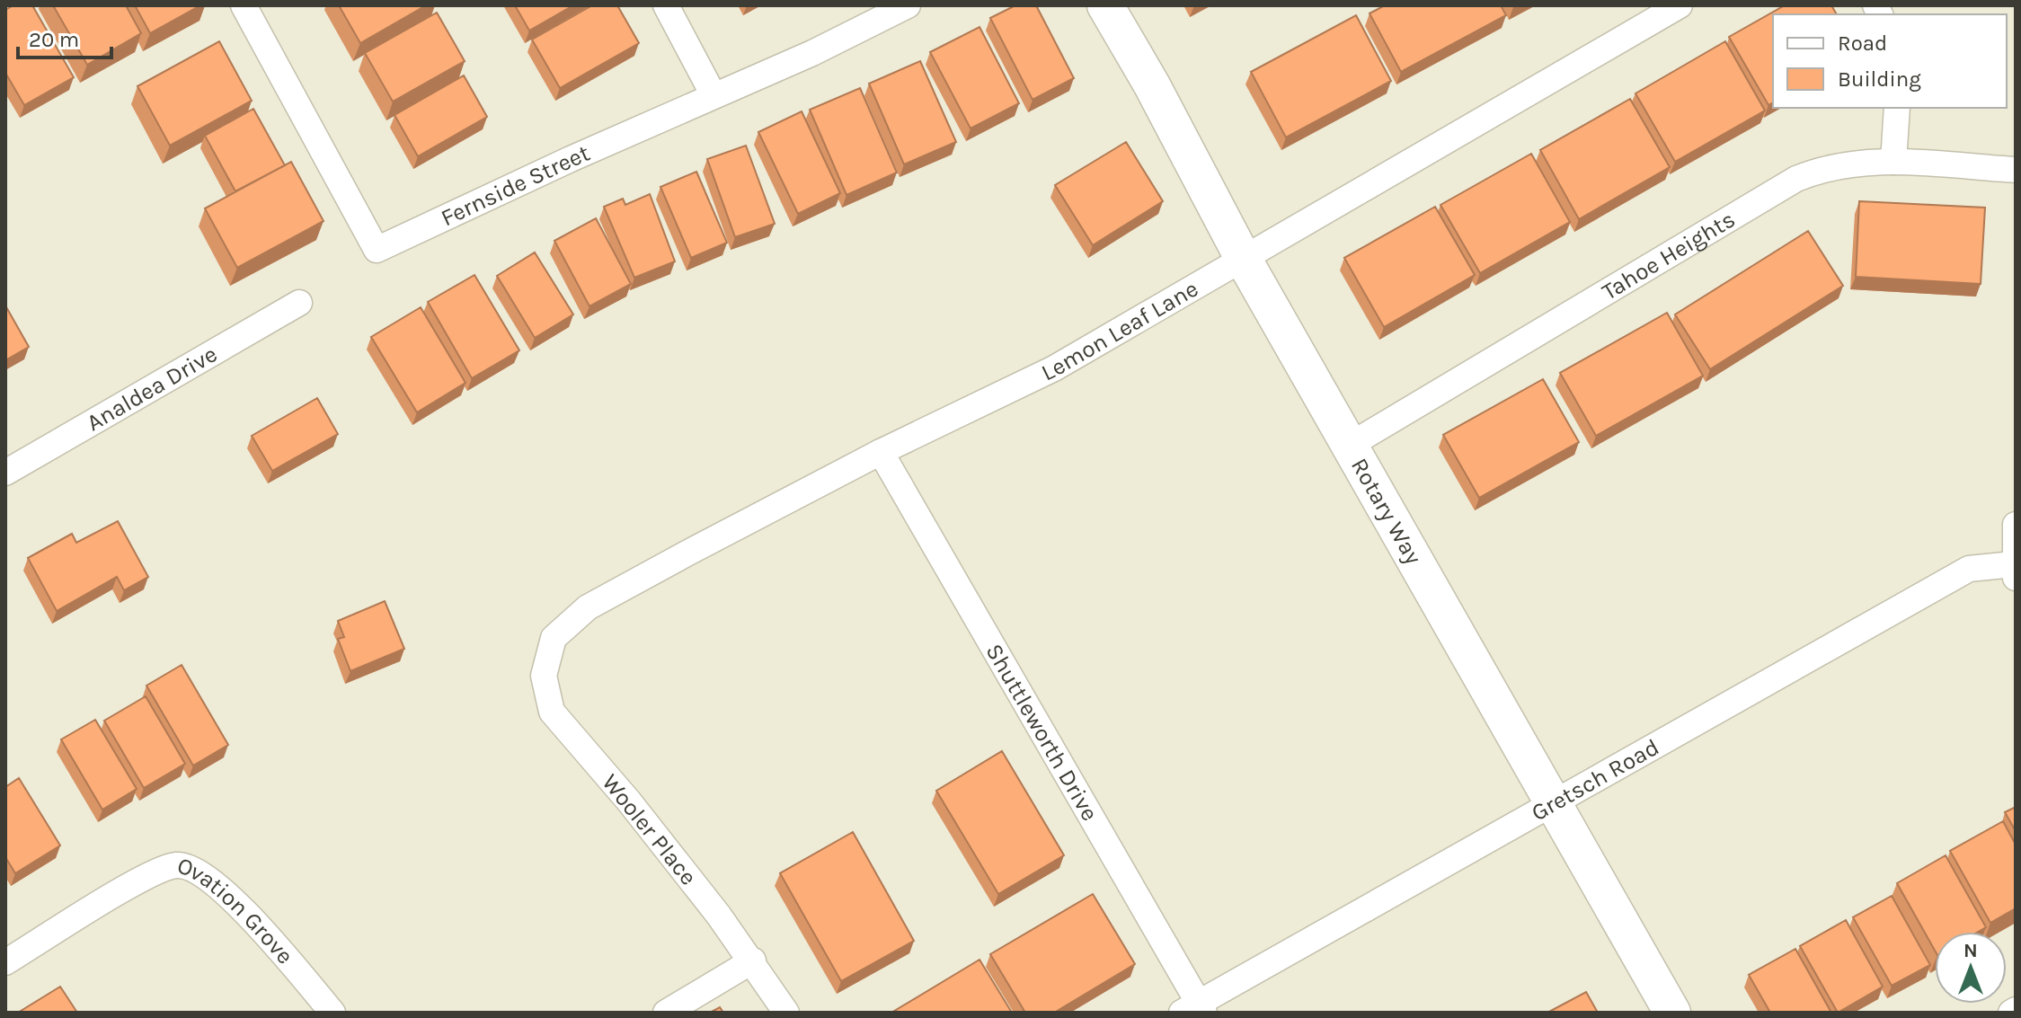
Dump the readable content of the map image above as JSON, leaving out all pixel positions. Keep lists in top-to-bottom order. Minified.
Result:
{"streets":{"street":["Fernside Street","Tahoe Heights","Lemon Leaf Lane","Analdea Drive","Rotary Way","Shuttleworth Drive","Gretsch Road","Wooler Place","Ovation Grove"]},"crossings":[["Tahoe Heights","Rotary Way"],["Lemon Leaf Lane","Rotary Way"],["Lemon Leaf Lane","Shuttleworth Drive"],["Lemon Leaf Lane","Wooler Place"],["Rotary Way","Gretsch Road"],["Shuttleworth Drive","Gretsch Road"]],"legend":["Road","Building"],"scale_bar":"20 m","north":"top"}
